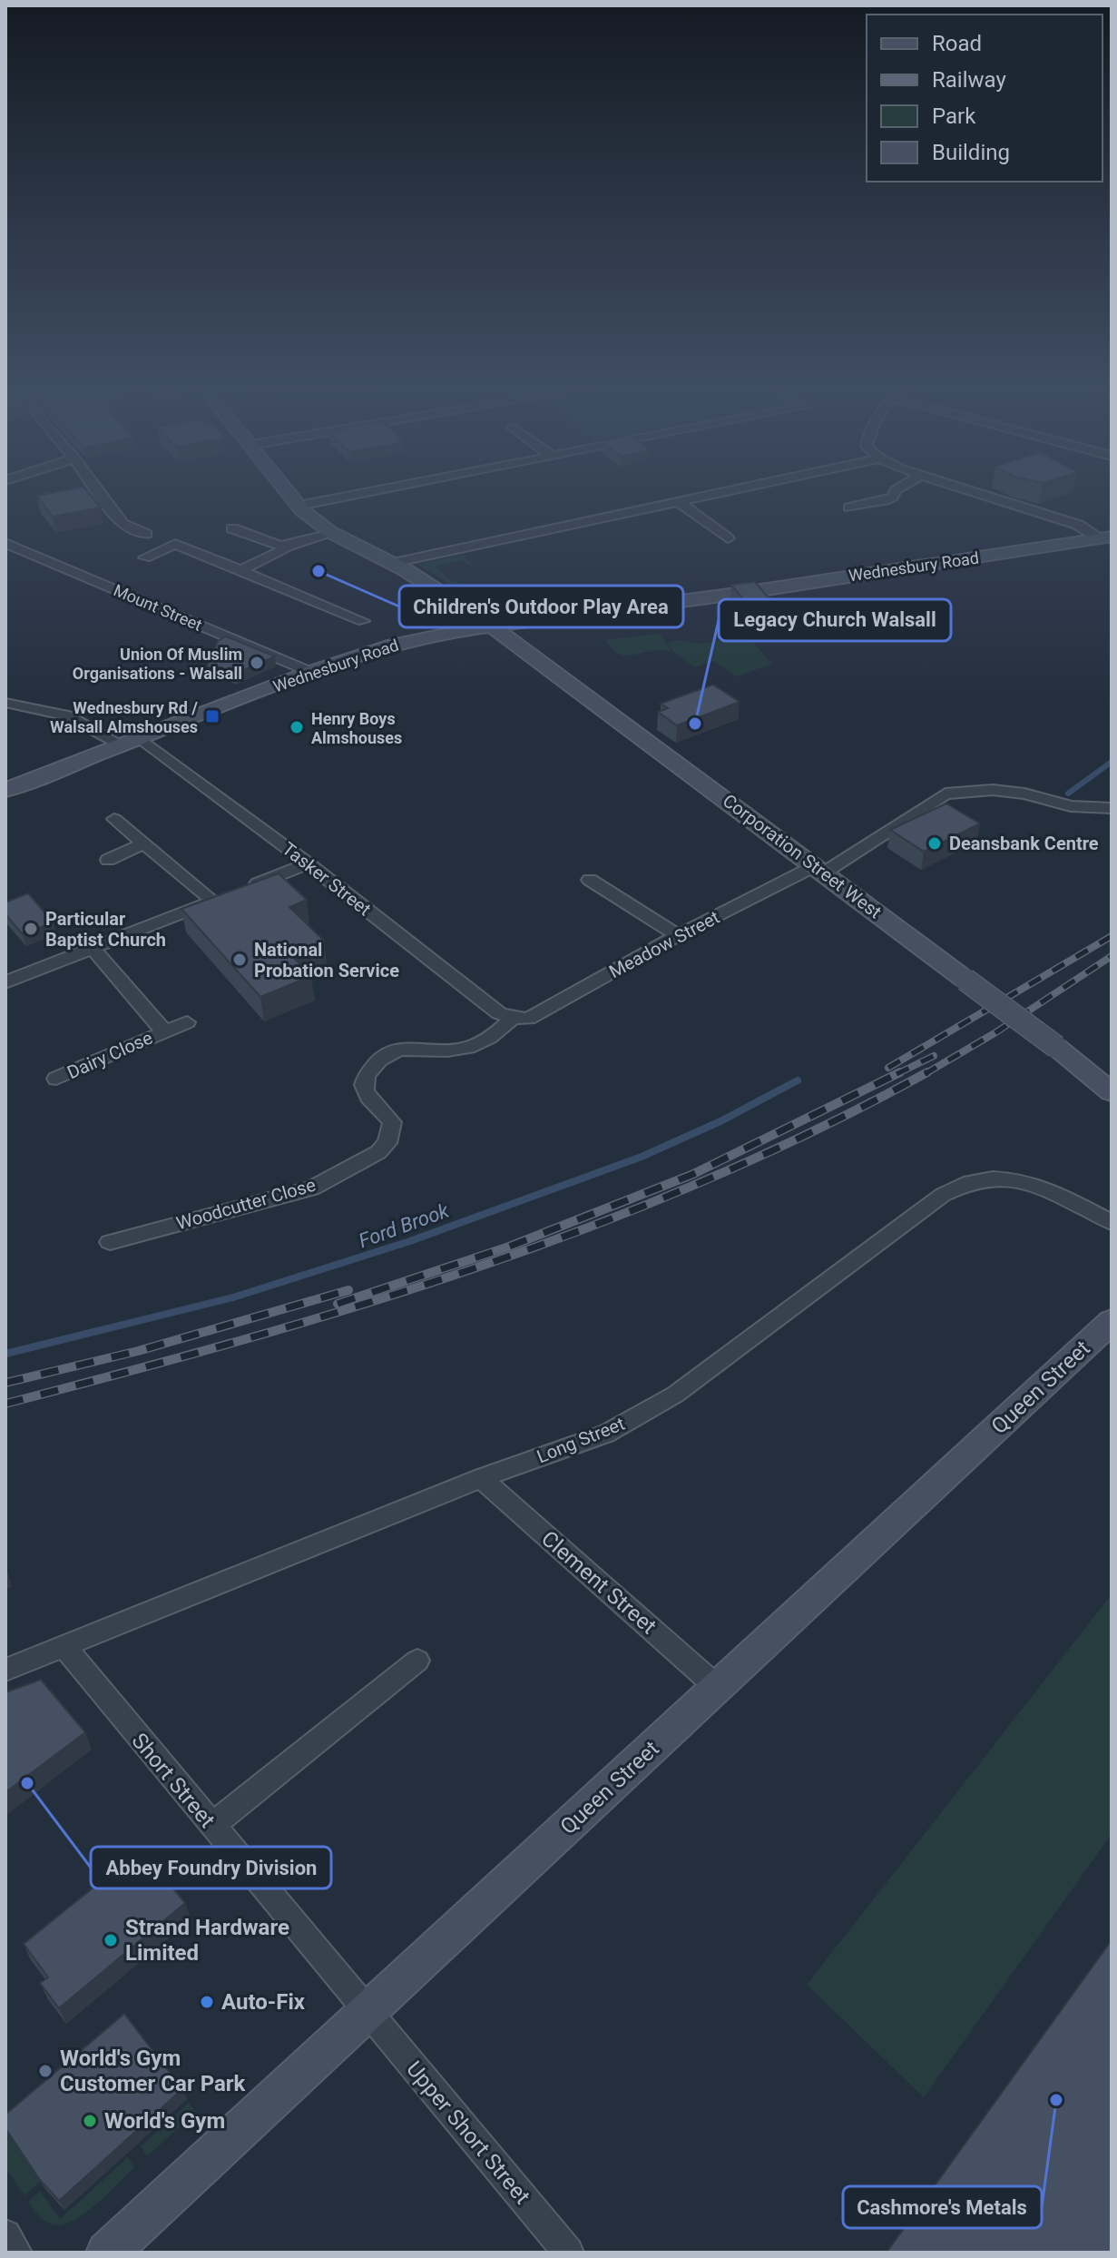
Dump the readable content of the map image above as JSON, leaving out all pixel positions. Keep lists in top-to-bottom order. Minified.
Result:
{"streets":{"street":["Wednesbury Road","Mount Street","Corporation Street West","Tasker Street","Meadow Street","Dairy Close","Woodcutter Close","Queen Street","Long Street","Clement Street","Short Street","Upper Short Street"]},"crossings":[["Wednesbury Road","Mount Street"],["Wednesbury Road","Corporation Street West"],["Wednesbury Road","Tasker Street"],["Corporation Street West","Meadow Street"],["Tasker Street","Meadow Street"],["Tasker Street","Woodcutter Close"],["Meadow Street","Woodcutter Close"],["Queen Street","Clement Street"],["Queen Street","Short Street"],["Queen Street","Upper Short Street"],["Long Street","Clement Street"],["Long Street","Short Street"],["Short Street","Upper Short Street"]],"water":["Ford Brook"],"places":{"other":["Children's Outdoor Play Area","Union Of Muslim Organisations - Walsall","Legacy Church Walsall","Henry Boys Almshouses","Deansbank Centre","Particular Baptist Church","National Probation Service","Abbey Foundry Division","Strand Hardware Limited","Auto-Fix","World's Gym Customer Car Park","Cashmore's Metals","World's Gym"],"transit":["Wednesbury Rd / Walsall Almshouses"]},"legend":["Road","Railway","Park","Building"]}
